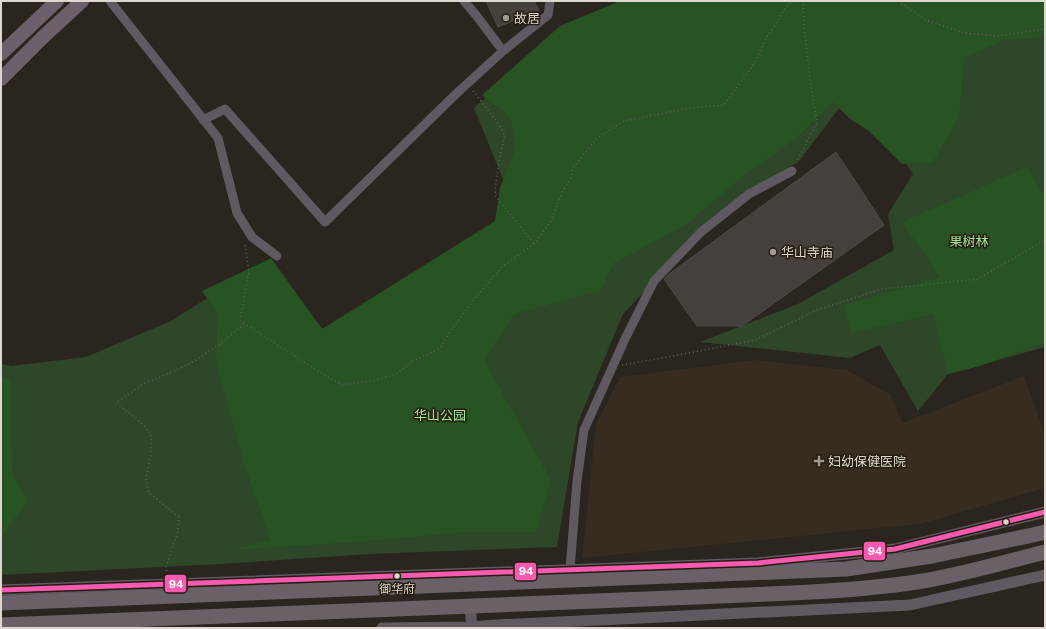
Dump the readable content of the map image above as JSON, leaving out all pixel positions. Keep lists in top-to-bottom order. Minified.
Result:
{"parks":["果树林","华山公园"],"places":{"other":["故居","华山寺庙","御华府"],"health":["妇幼保健医院"]},"lines":["transit line 94"]}
